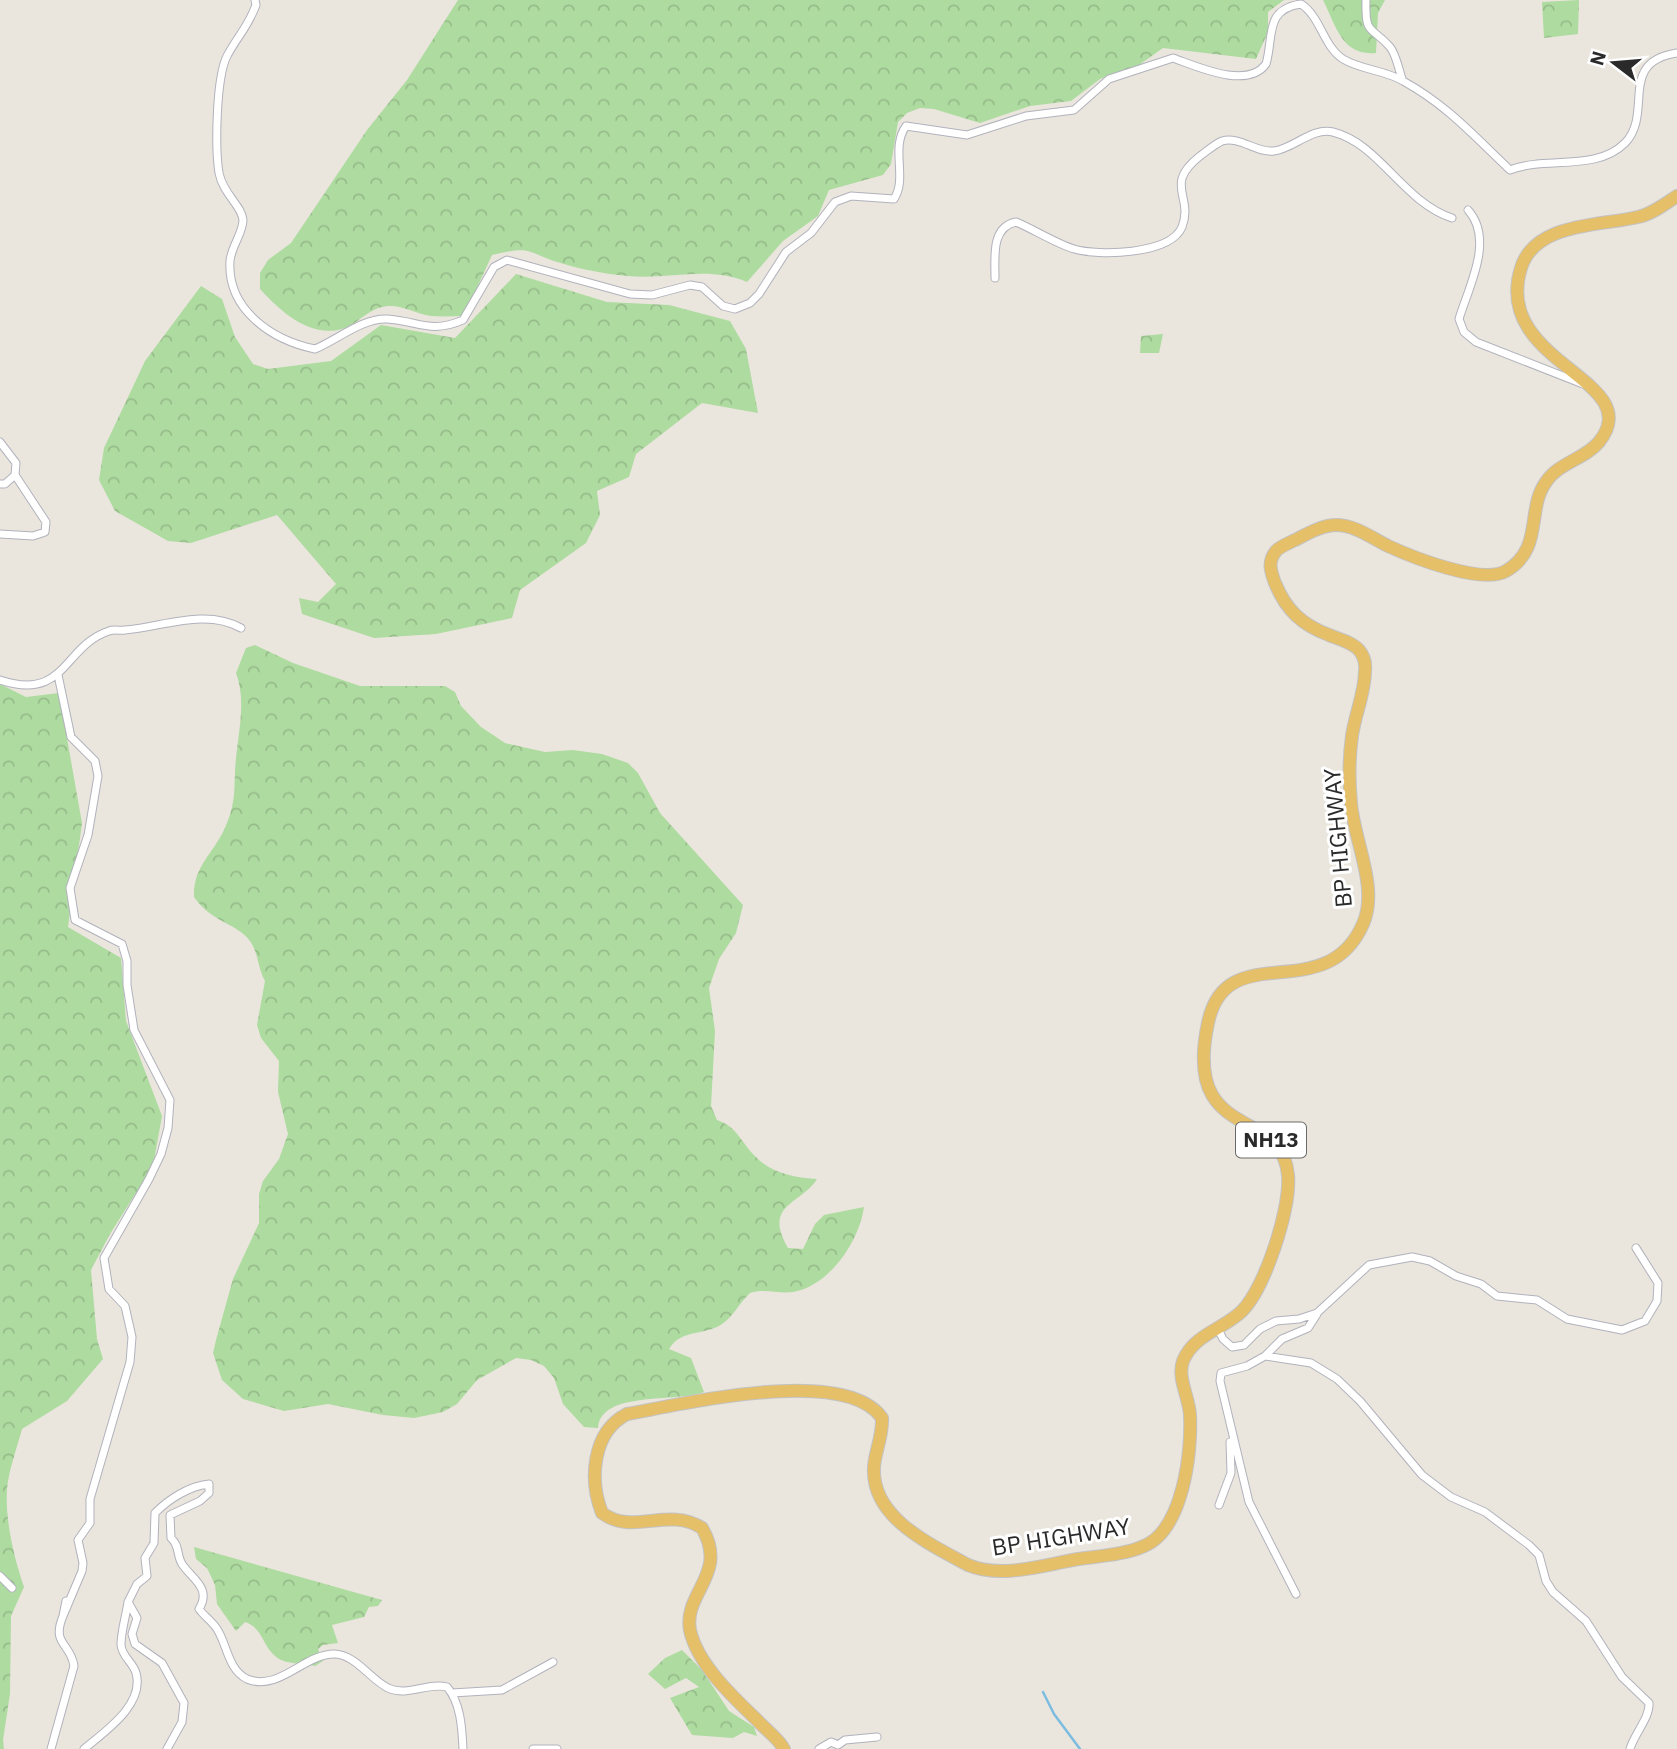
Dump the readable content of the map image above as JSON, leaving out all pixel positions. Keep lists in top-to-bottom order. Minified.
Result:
{"streets":{"highway":["BP HIGHWAY","NH13"]},"north":"left"}
